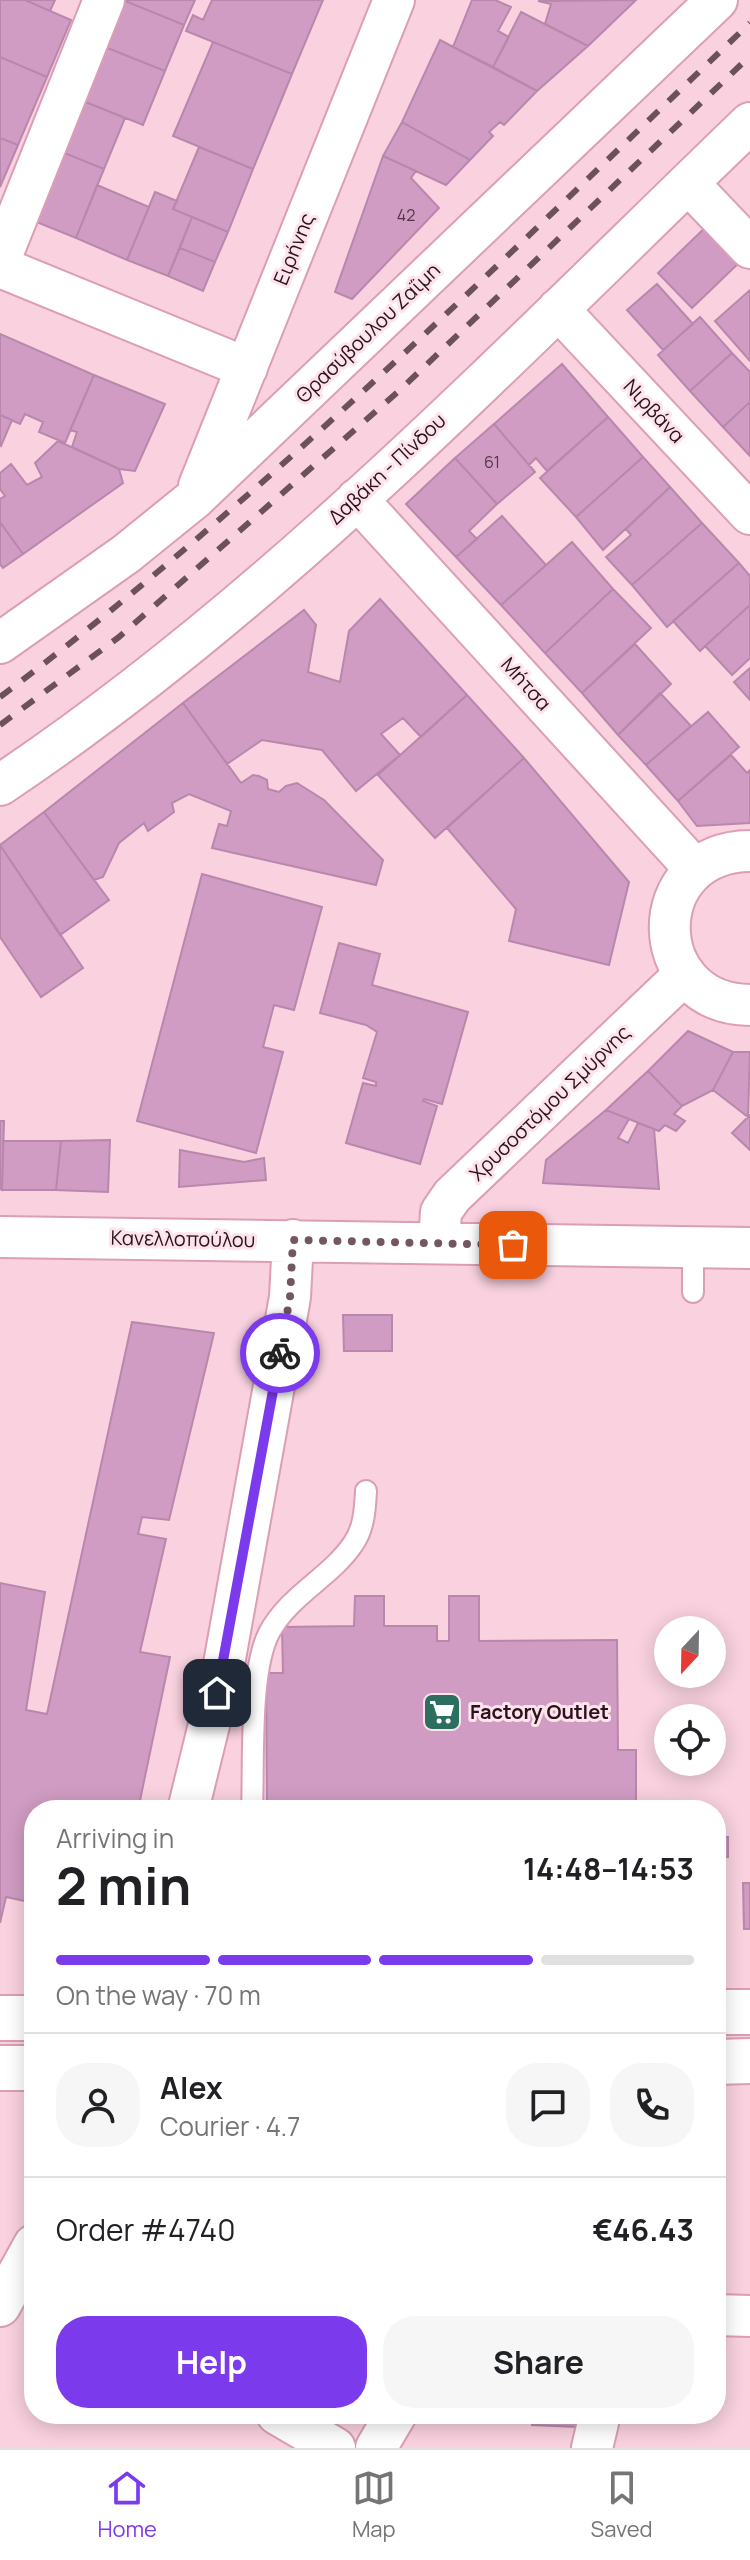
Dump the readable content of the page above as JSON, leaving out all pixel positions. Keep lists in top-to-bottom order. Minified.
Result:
{"streets":{"street":["Ειρήνης","Θρασύβουλου Ζαΐμη","Νιρβάνα","Δαβάκη - Πίνδου","Μήτσα","Χρυσοστόμου Σμύρνης","Κανελλοπούλου"]},"crossings":[["Ειρήνης","Θρασύβουλου Ζαΐμη"],["Νιρβάνα","Δαβάκη - Πίνδου"],["Δαβάκη - Πίνδου","Μήτσα"],["Χρυσοστόμου Σμύρνης","Κανελλοπούλου"]],"places":{"supermarket":["Factory Outlet"]},"house_numbers":["42","61"],"north":"bottom","page":{"heading":["2 min","Arriving in","14:48–14:53"],"panel":["Alex","Courier · 4.7","Order #4740","€46.43"],"bar":"On the way · 70 m","buttons":["Help","Share"],"tabs":["Home","Map","Saved"]}}
